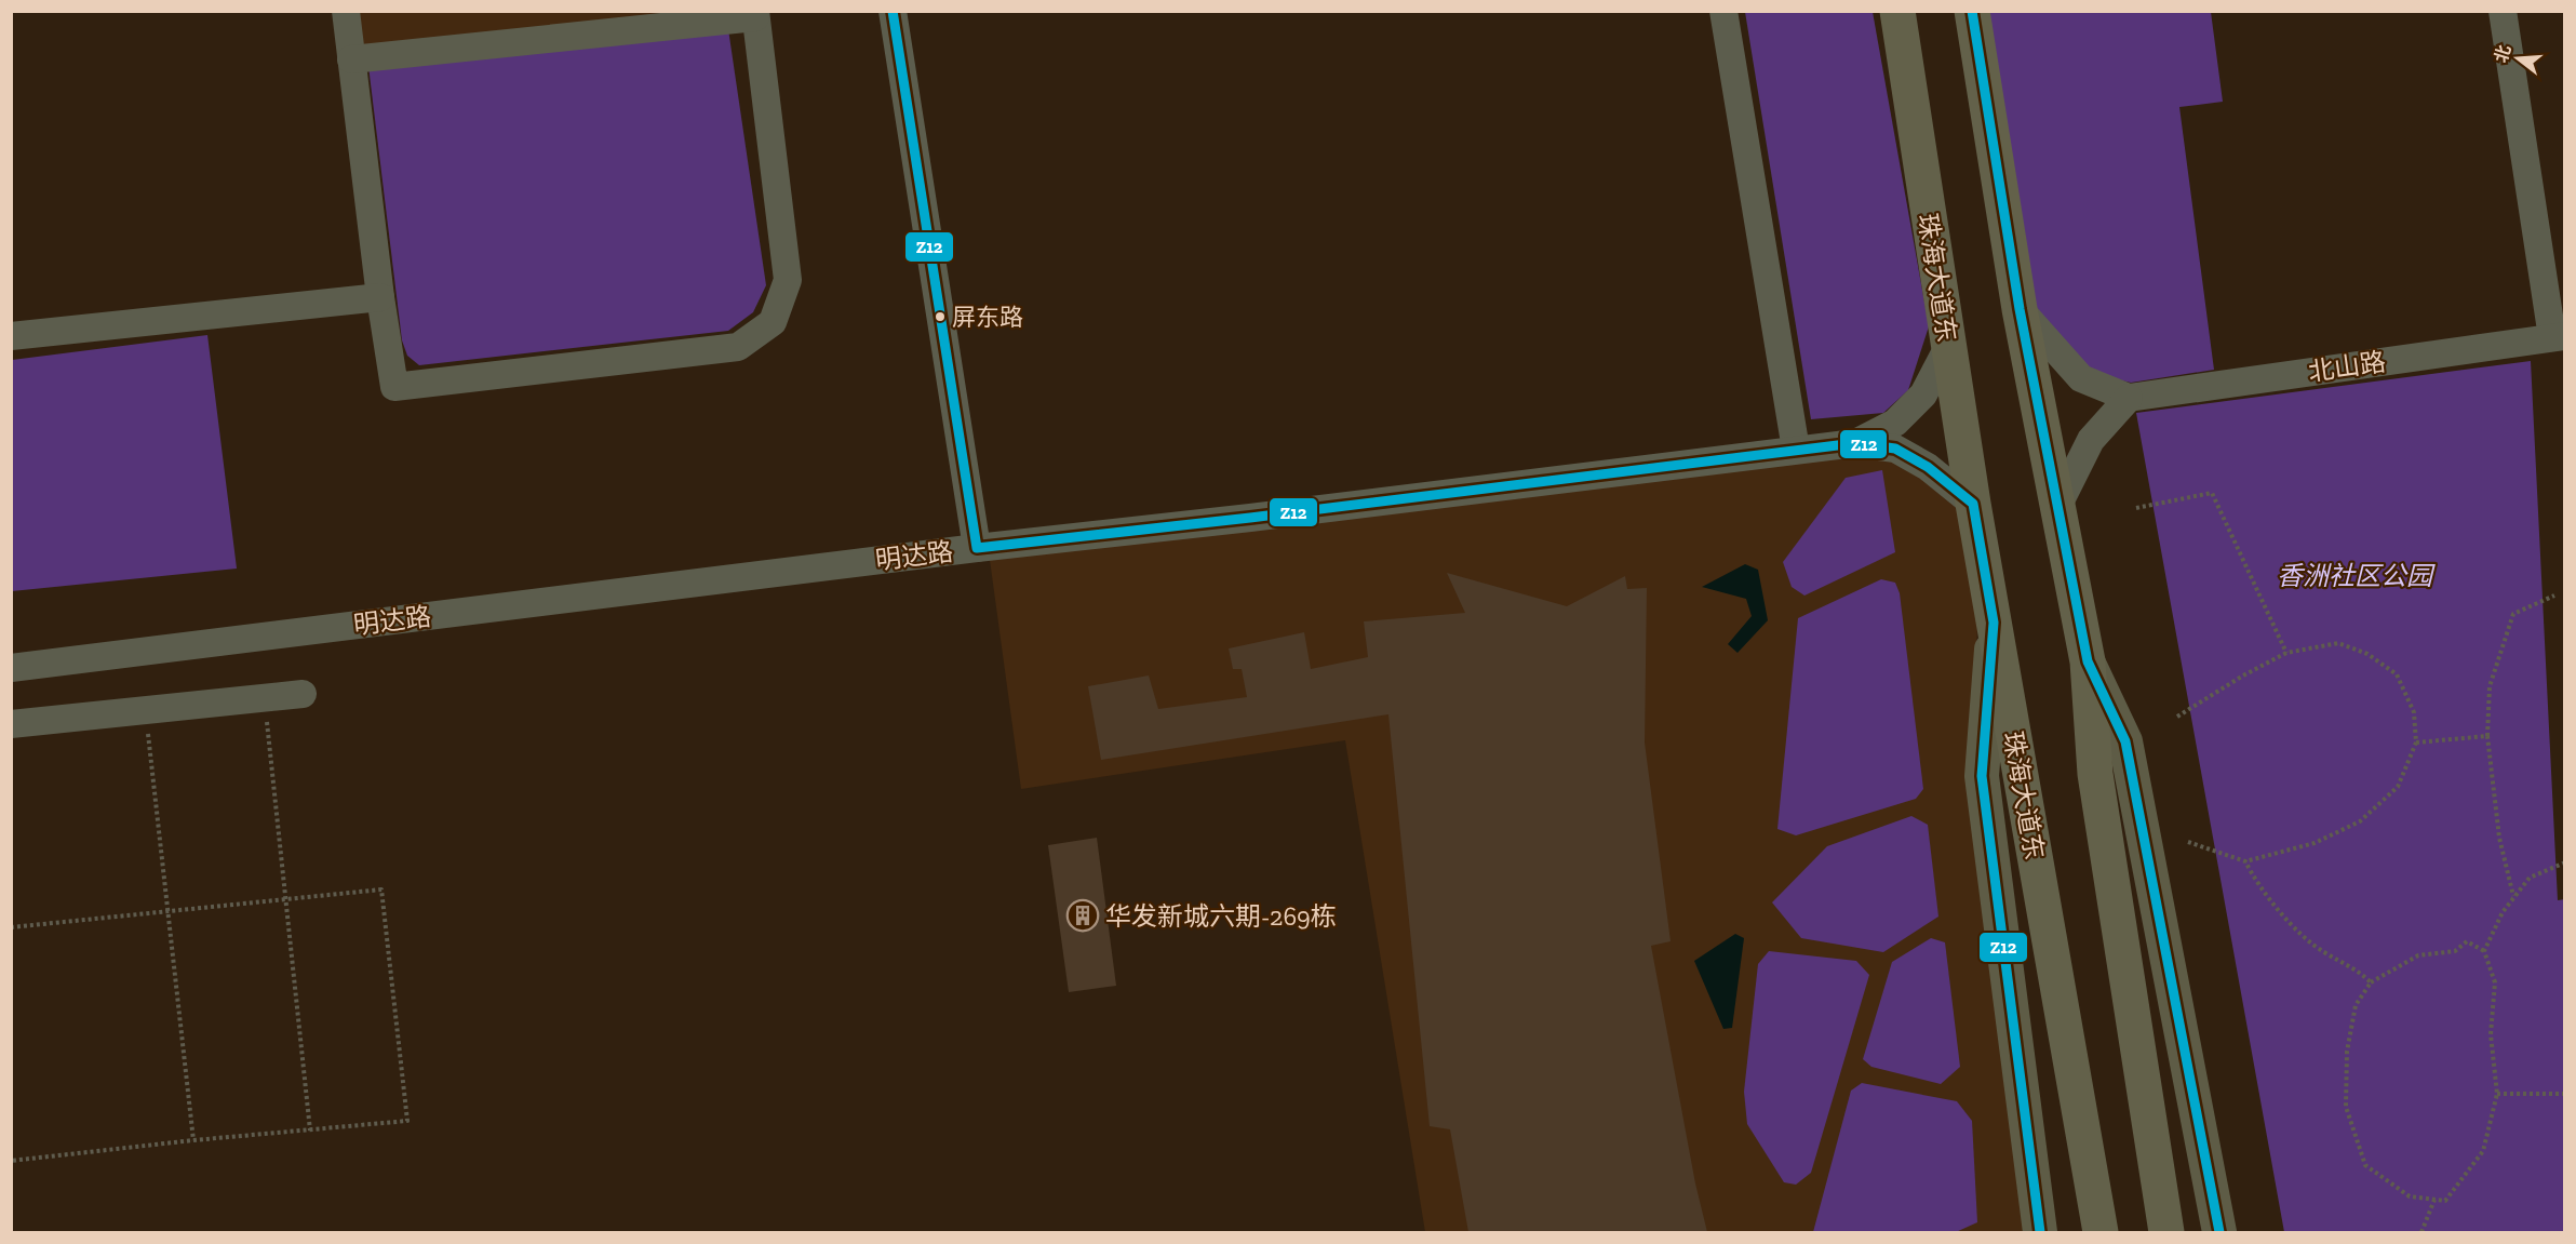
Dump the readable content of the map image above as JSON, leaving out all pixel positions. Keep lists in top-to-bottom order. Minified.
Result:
{"streets":{"highway":["珠海大道东"],"street":["北山路","明达路"]},"crossings":[["珠海大道东","明达路"]],"parks":["香洲社区公园"],"places":{"other":["屏东路"],"building":["华发新城六期-269栋"]},"lines":["transit line Z12"],"north":"left"}
